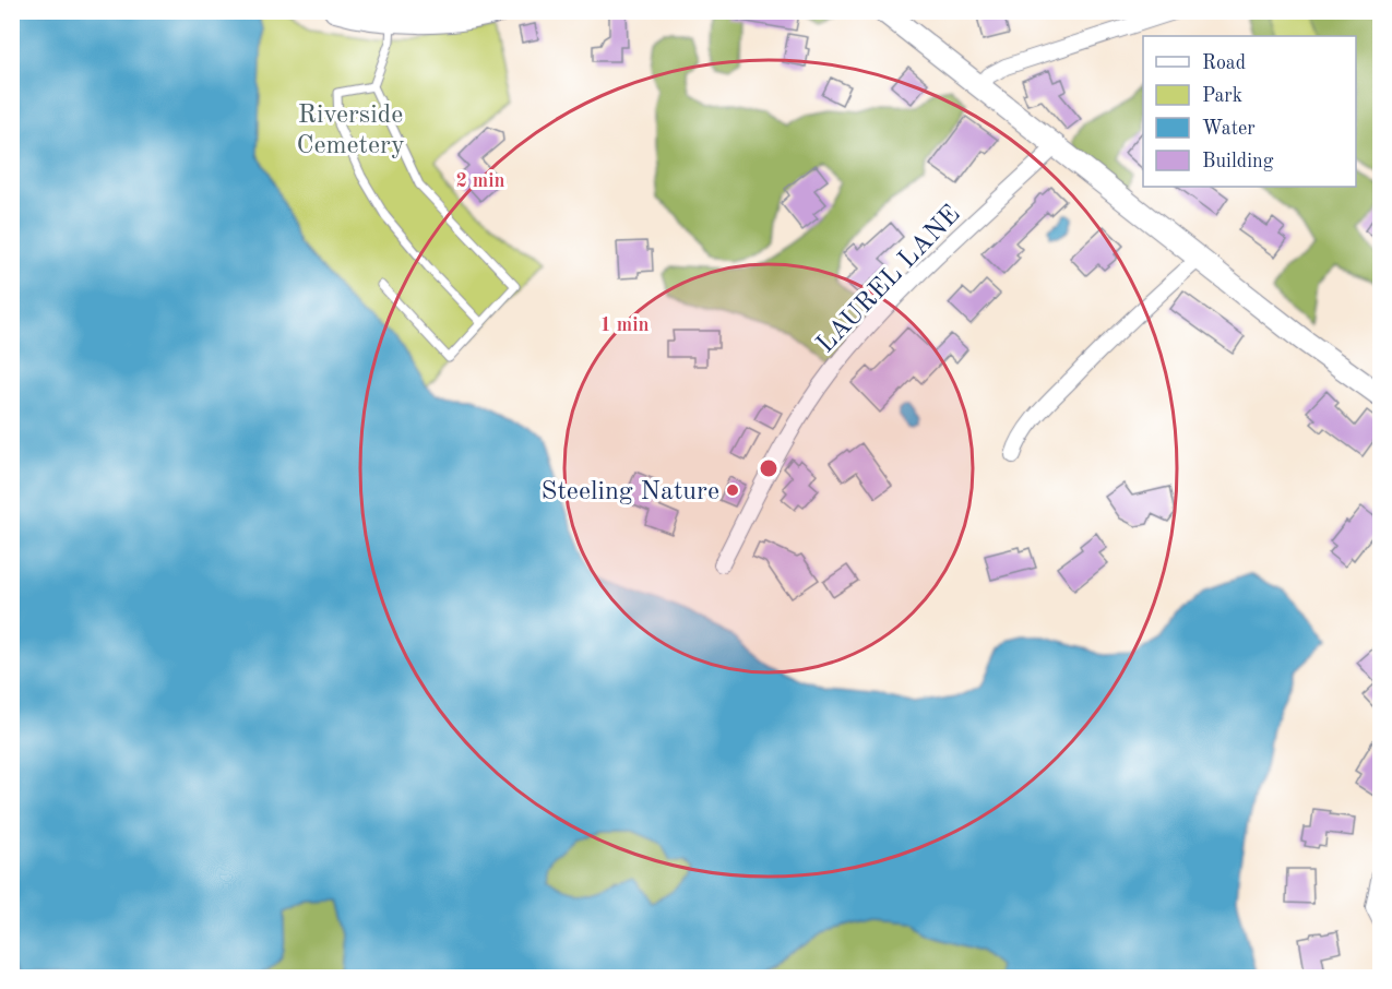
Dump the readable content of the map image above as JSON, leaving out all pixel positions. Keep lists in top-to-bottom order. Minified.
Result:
{"streets":{"street":["LAUREL LANE"]},"parks":["Riverside Cemetery"],"places":["Steeling Nature"],"legend":["Road","Park","Water","Building"],"rings":["2 min","1 min"]}
